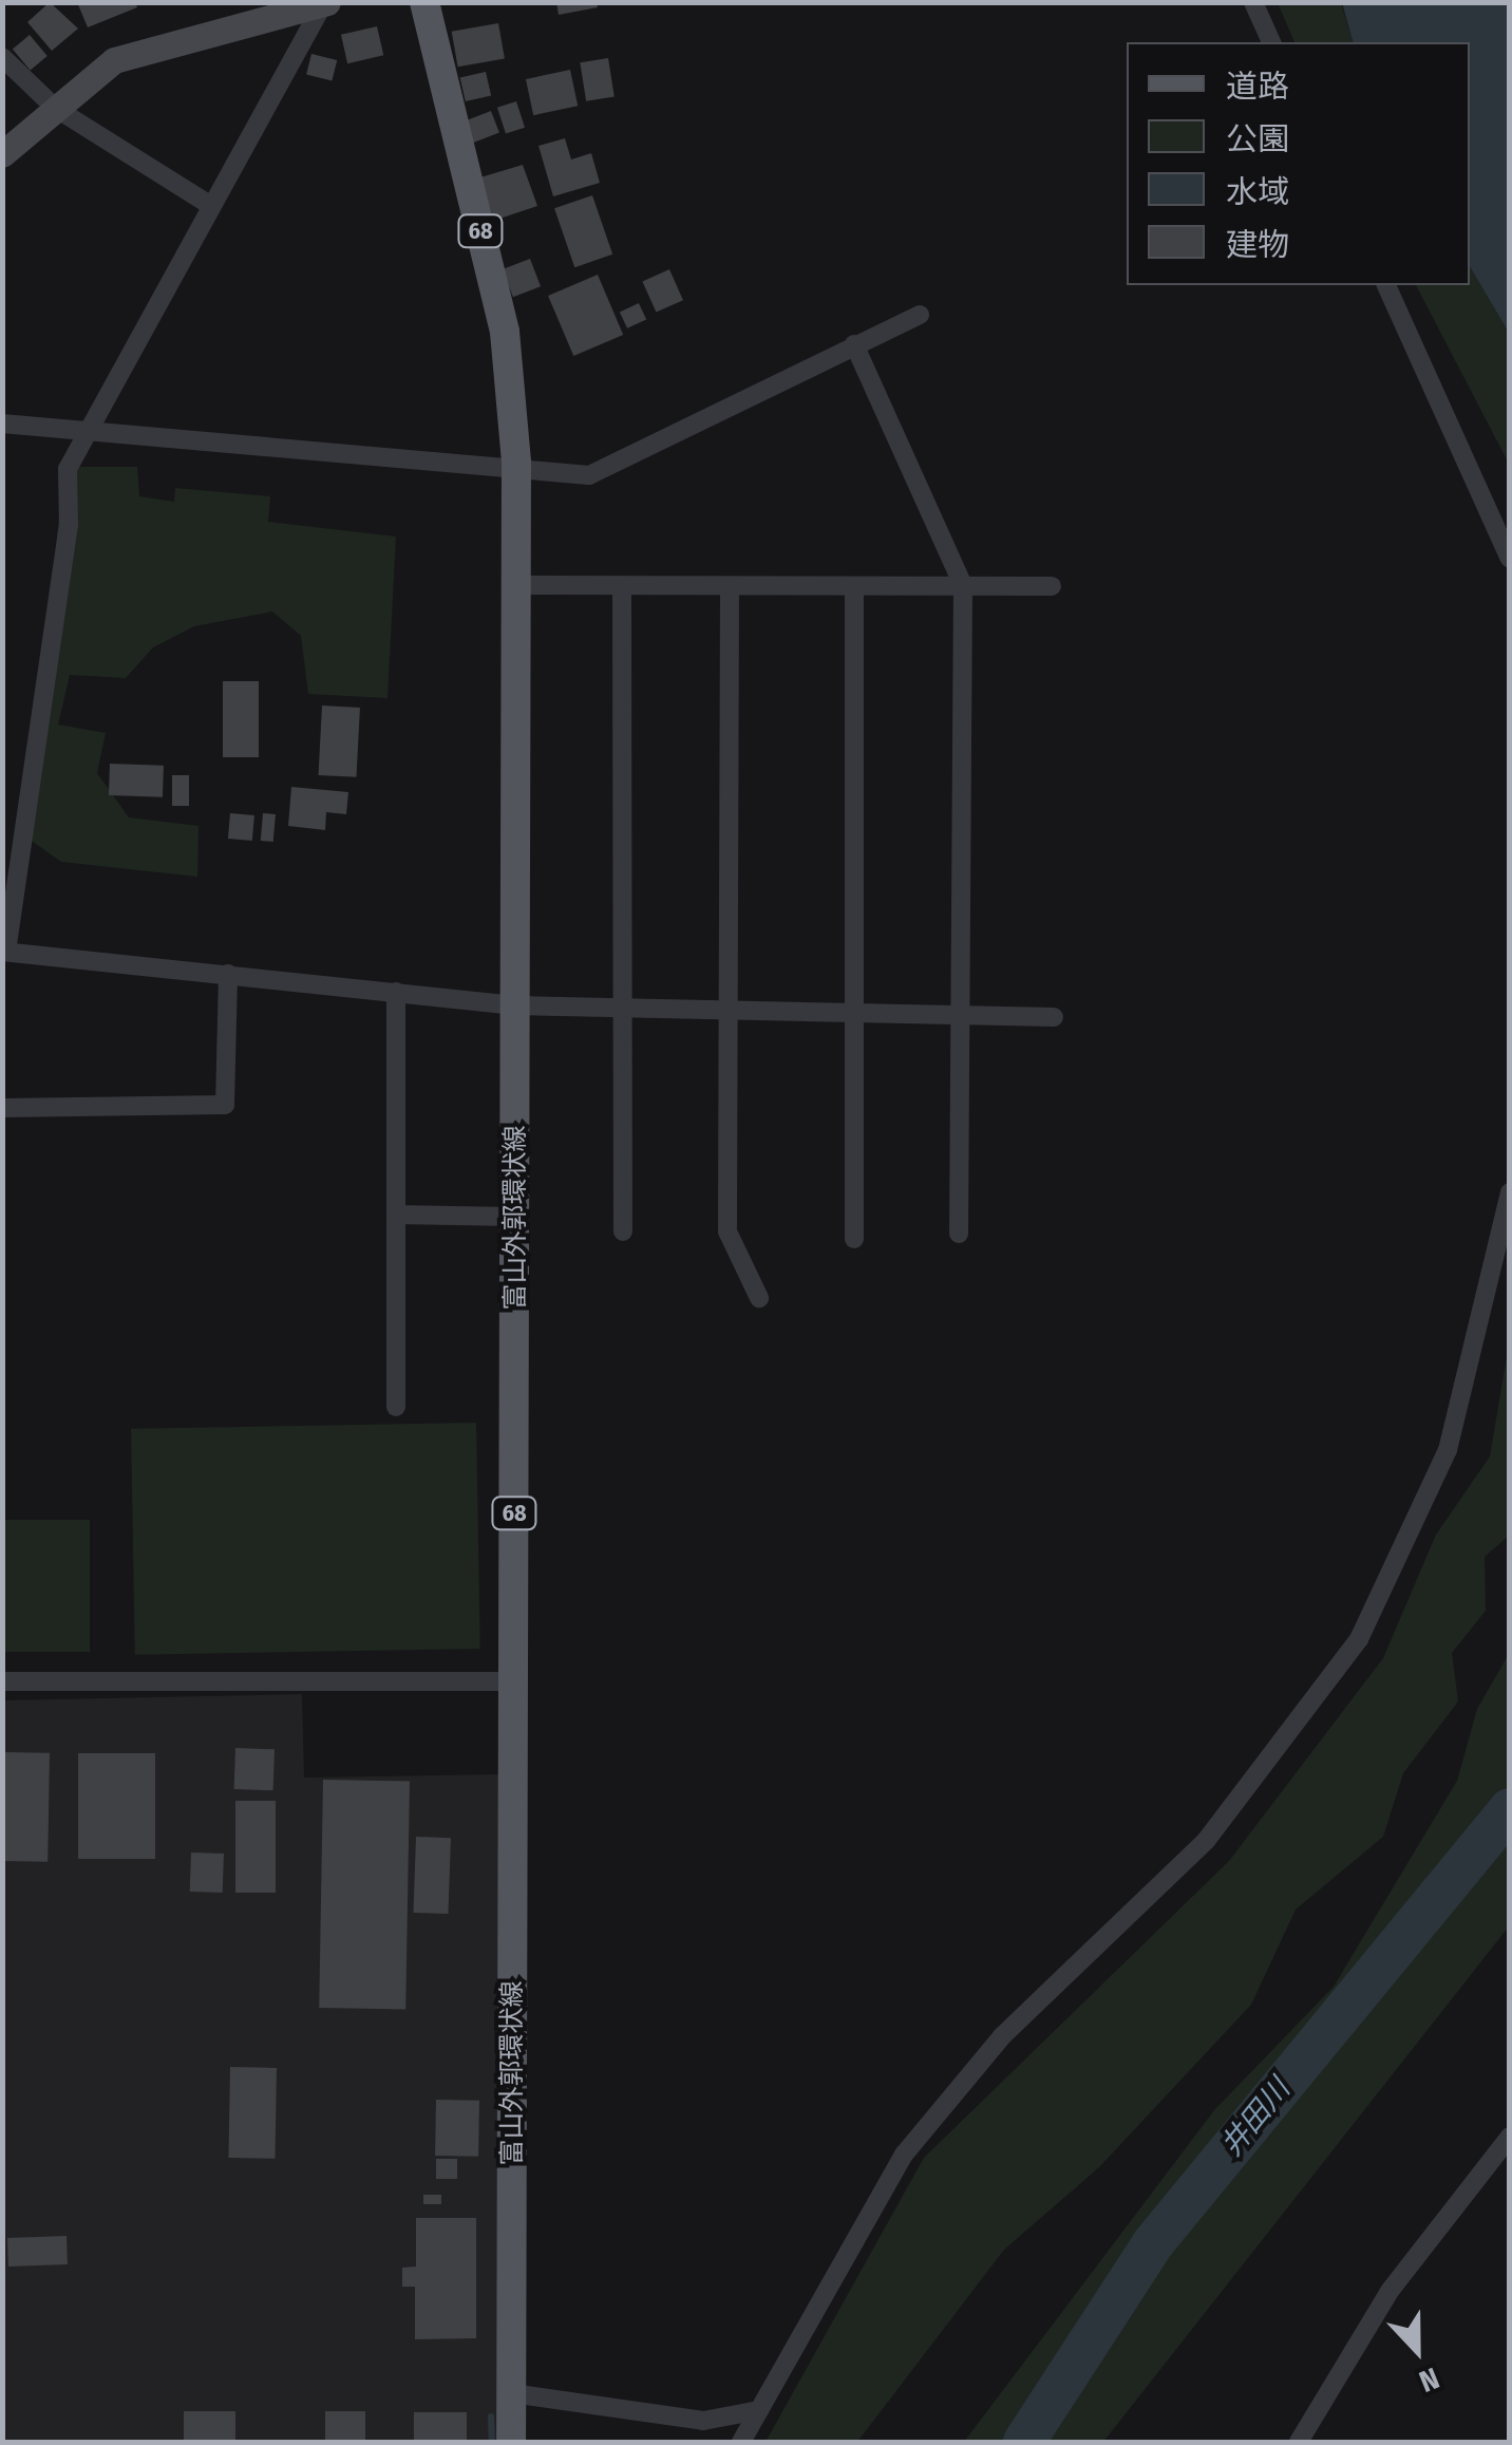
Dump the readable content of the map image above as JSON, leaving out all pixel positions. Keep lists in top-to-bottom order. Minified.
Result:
{"streets":{"main road":["68","富山外郭環状線"]},"water":["井田川"],"legend":["道路","公園","水域","建物"],"north":"bottom"}
